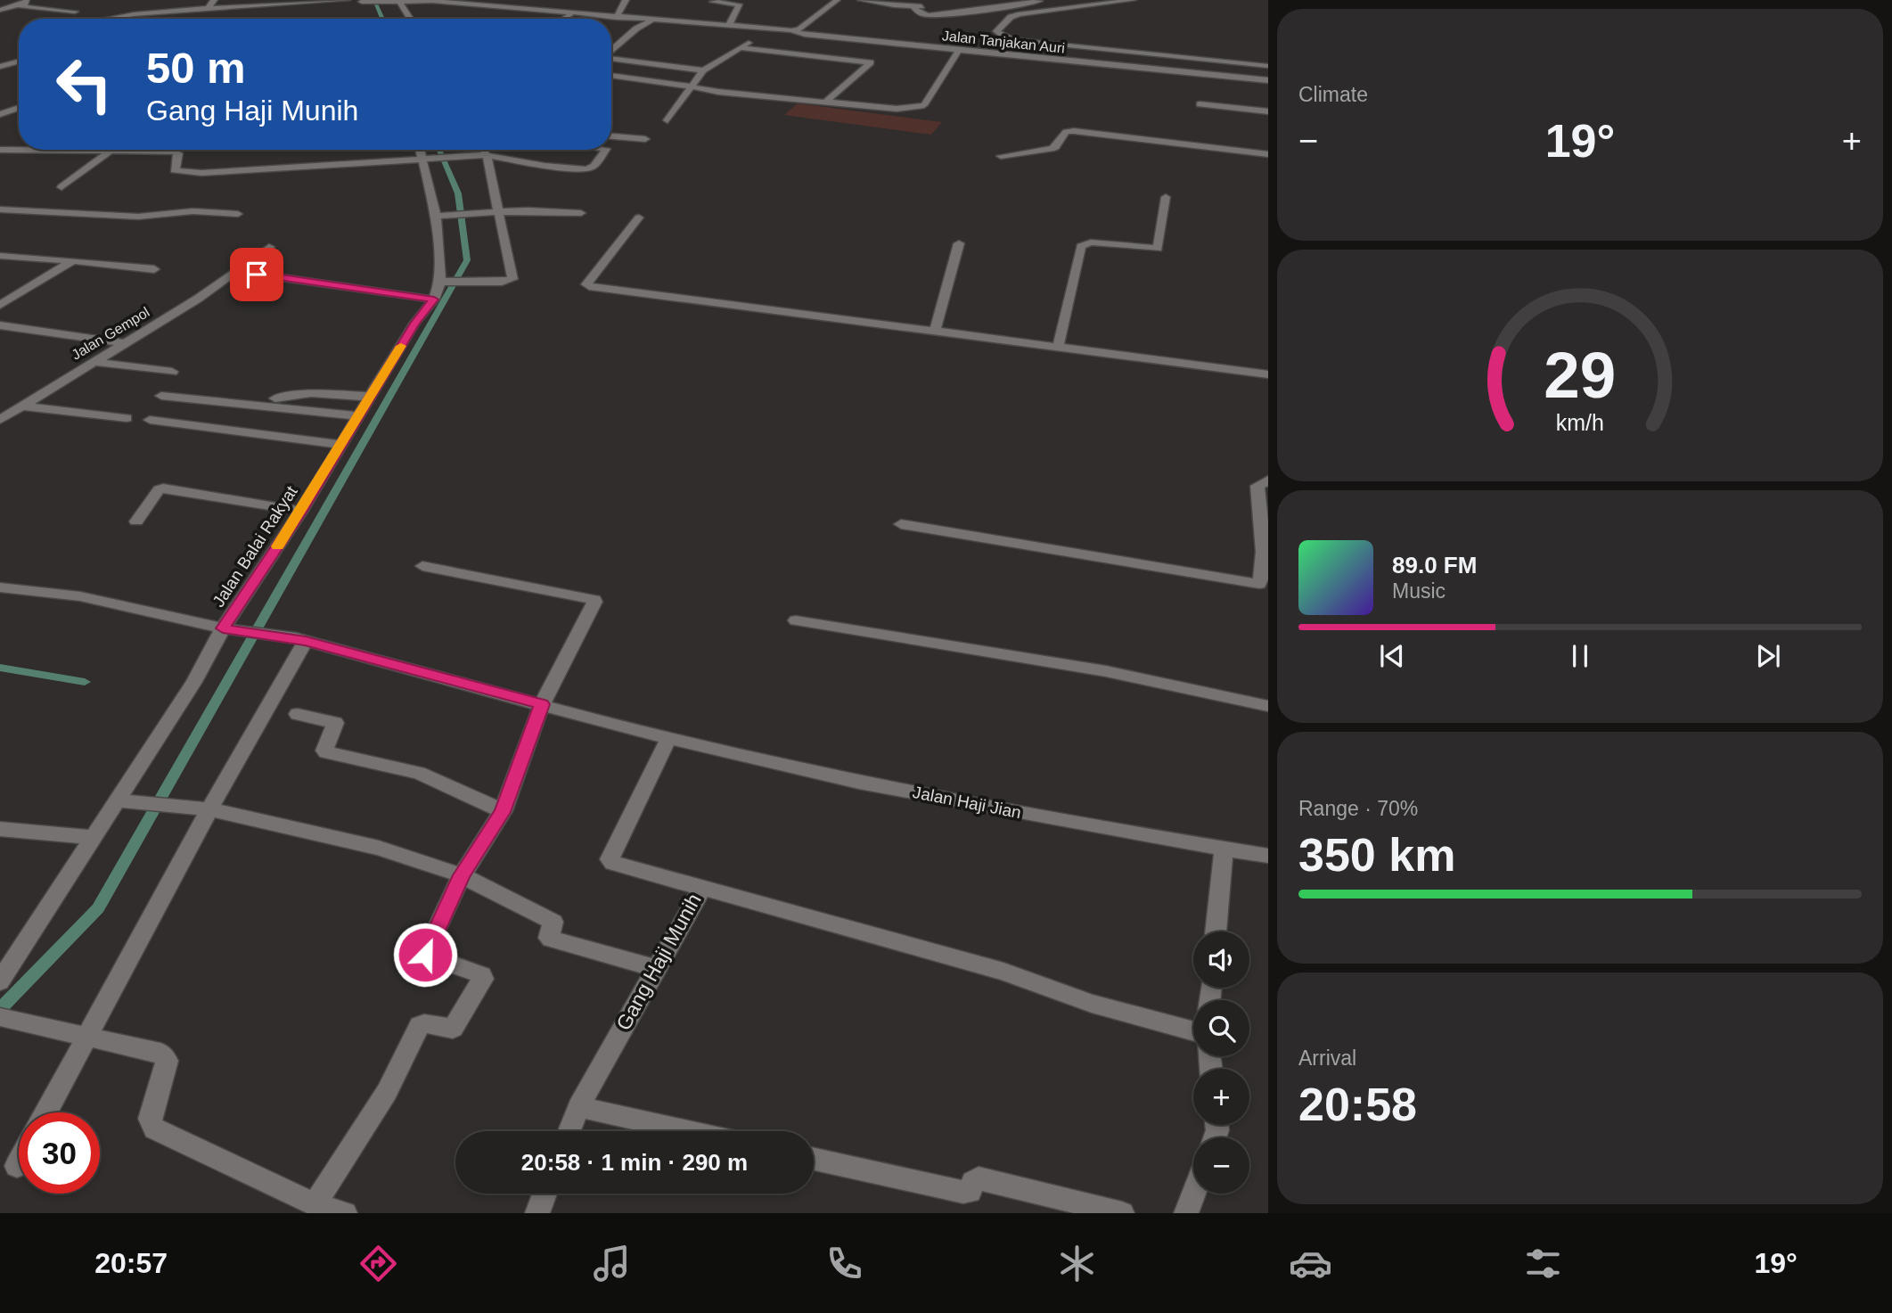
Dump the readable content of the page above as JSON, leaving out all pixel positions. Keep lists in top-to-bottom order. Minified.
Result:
{"streets":{"street":["Jalan Tanjakan Auri","Jalan Gempol","Jalan Balai Rakyat","Jalan Haji Jian","Gang Haji Munih"]},"crossings":[["Jalan Haji Jian","Gang Haji Munih"]],"page":{"tile":["Climate",["Range · 70%","350 km"],["Arrival","20:58"]],"turn":["50 m","Gang Haji Munih"],"heat":["−","19°","+"],"song":["89.0 FM","Music"],"map_buttons":["+","−"],"limit":"30","trip":"20:58 · 1 min · 290 m","tabs":["20:57","19°"],"gauge":["29","km/h"]}}
